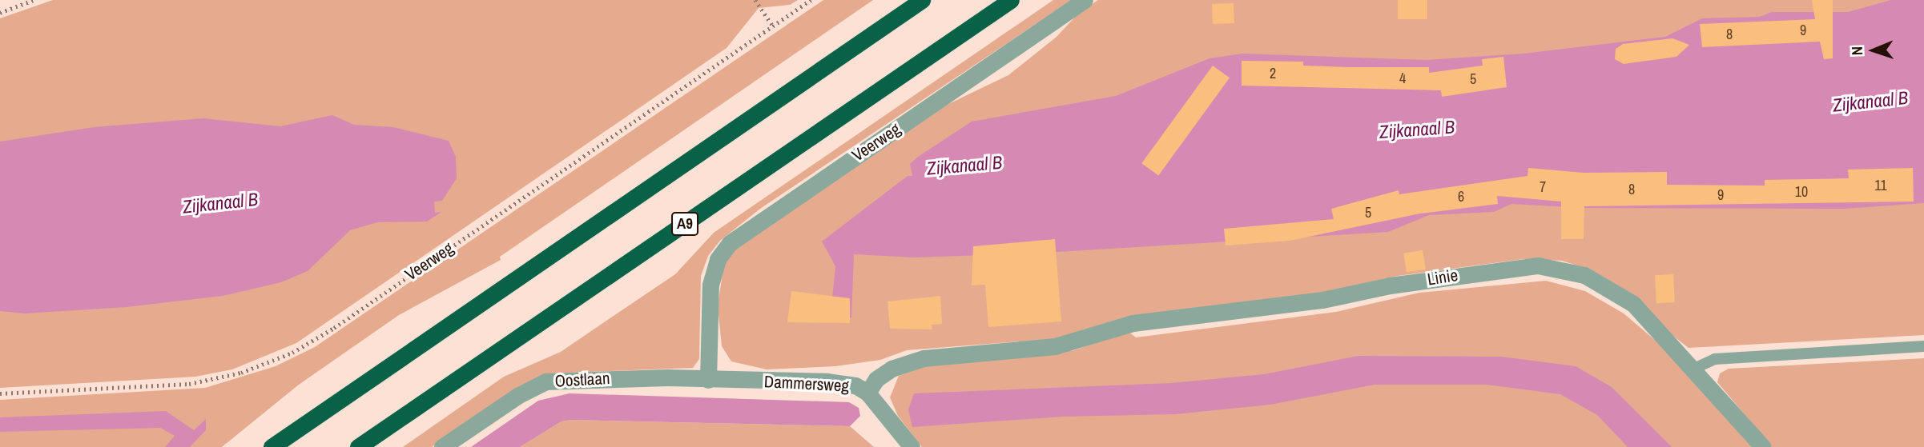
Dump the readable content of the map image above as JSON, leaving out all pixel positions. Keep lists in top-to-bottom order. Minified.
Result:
{"streets":{"highway":["A9"],"street":["Veerweg","Linie","Oostlaan","Dammersweg"]},"crossings":[["Veerweg","Oostlaan"],["Veerweg","Dammersweg"],["Linie","Dammersweg"],["Oostlaan","Dammersweg"]],"water":["Zijkanaal B"],"house_numbers":["9","8","2","4","5","11","7","8","10","9","6","5"],"north":"left"}
